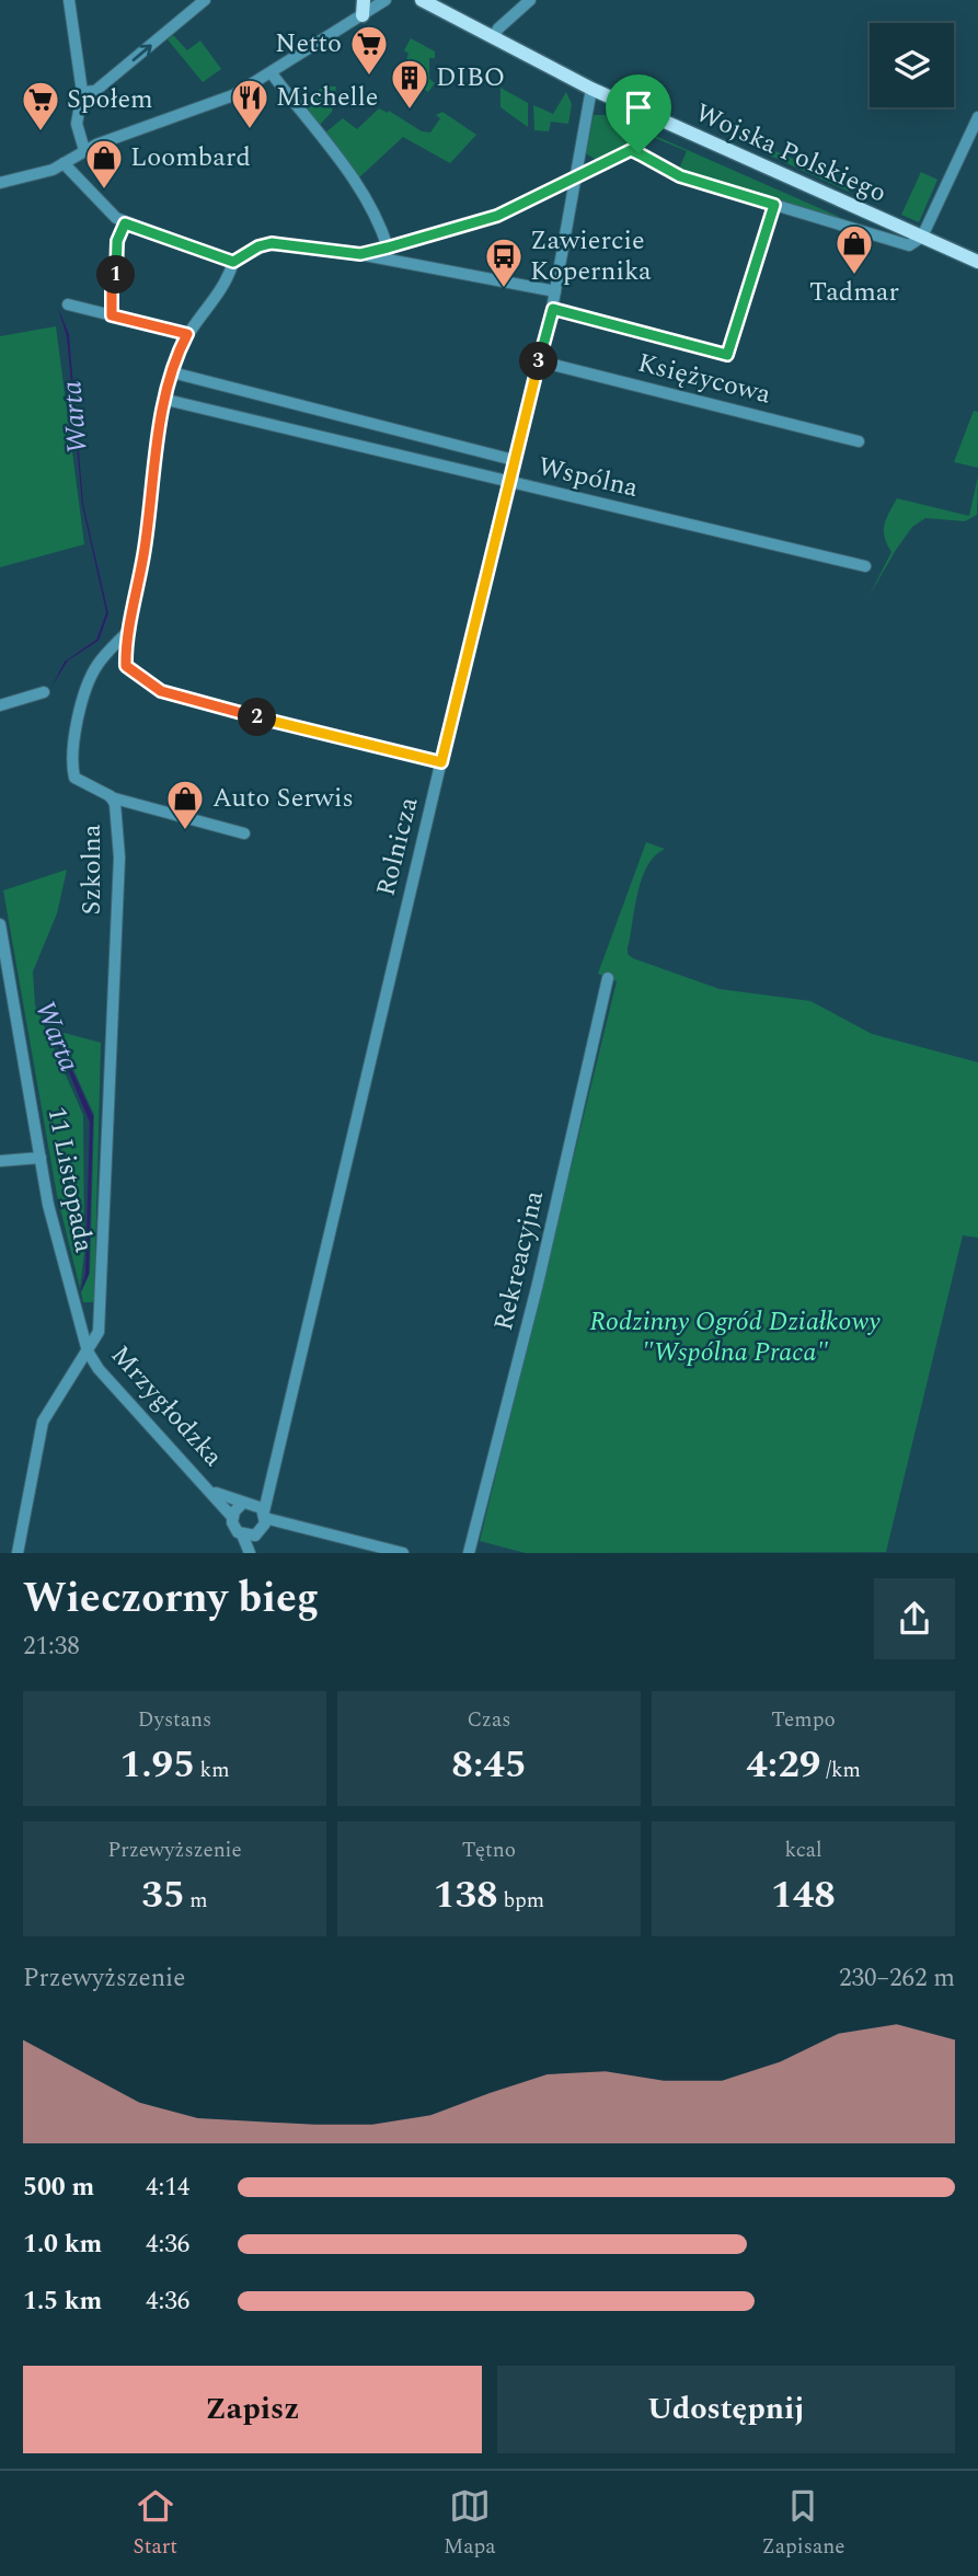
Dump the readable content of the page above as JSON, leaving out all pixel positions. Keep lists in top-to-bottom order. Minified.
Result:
{"streets":{"main road":["Wojska Polskiego"],"street":["Księżycowa","Wspólna","Rolnicza","Szkolna","11 Listopada","Rekreacyjna","Mrzygłodzka"]},"crossings":[["Wojska Polskiego","Rolnicza"],["Księżycowa","Rolnicza"],["Wspólna","Rolnicza"],["Rolnicza","Mrzygłodzka"],["Szkolna","11 Listopada"],["Szkolna","Mrzygłodzka"],["11 Listopada","Mrzygłodzka"]],"water":["Warta"],"parks":["Rodzinny Ogród Działkowy \"Wspólna Praca\""],"places":{"supermarket":["Netto","Społem"],"building":["DIBO"],"restaurant":["Michelle"],"shop":["Loombard","Tadmar","Auto Serwis"],"bus stop":["Zawiercie Kopernika"]},"page":{"pins":["1","3","2"],"heading":["Wieczorny bieg","21:38"],"stats":[["Dystans","1.95 km"],["Czas","8:45"],["Tempo","4:29 /km"],["Przewyższenie","35 m"],["Tętno","138 bpm"],["kcal","148"]],"chart":["Przewyższenie","230–262 m"],"list":[{"name":"500 m","note":"4:14"},{"name":"1.0 km","note":"4:36"},{"name":"1.5 km","note":"4:36"}],"buttons":["Zapisz","Udostępnij"],"tabs":["Start","Mapa","Zapisane"]}}
